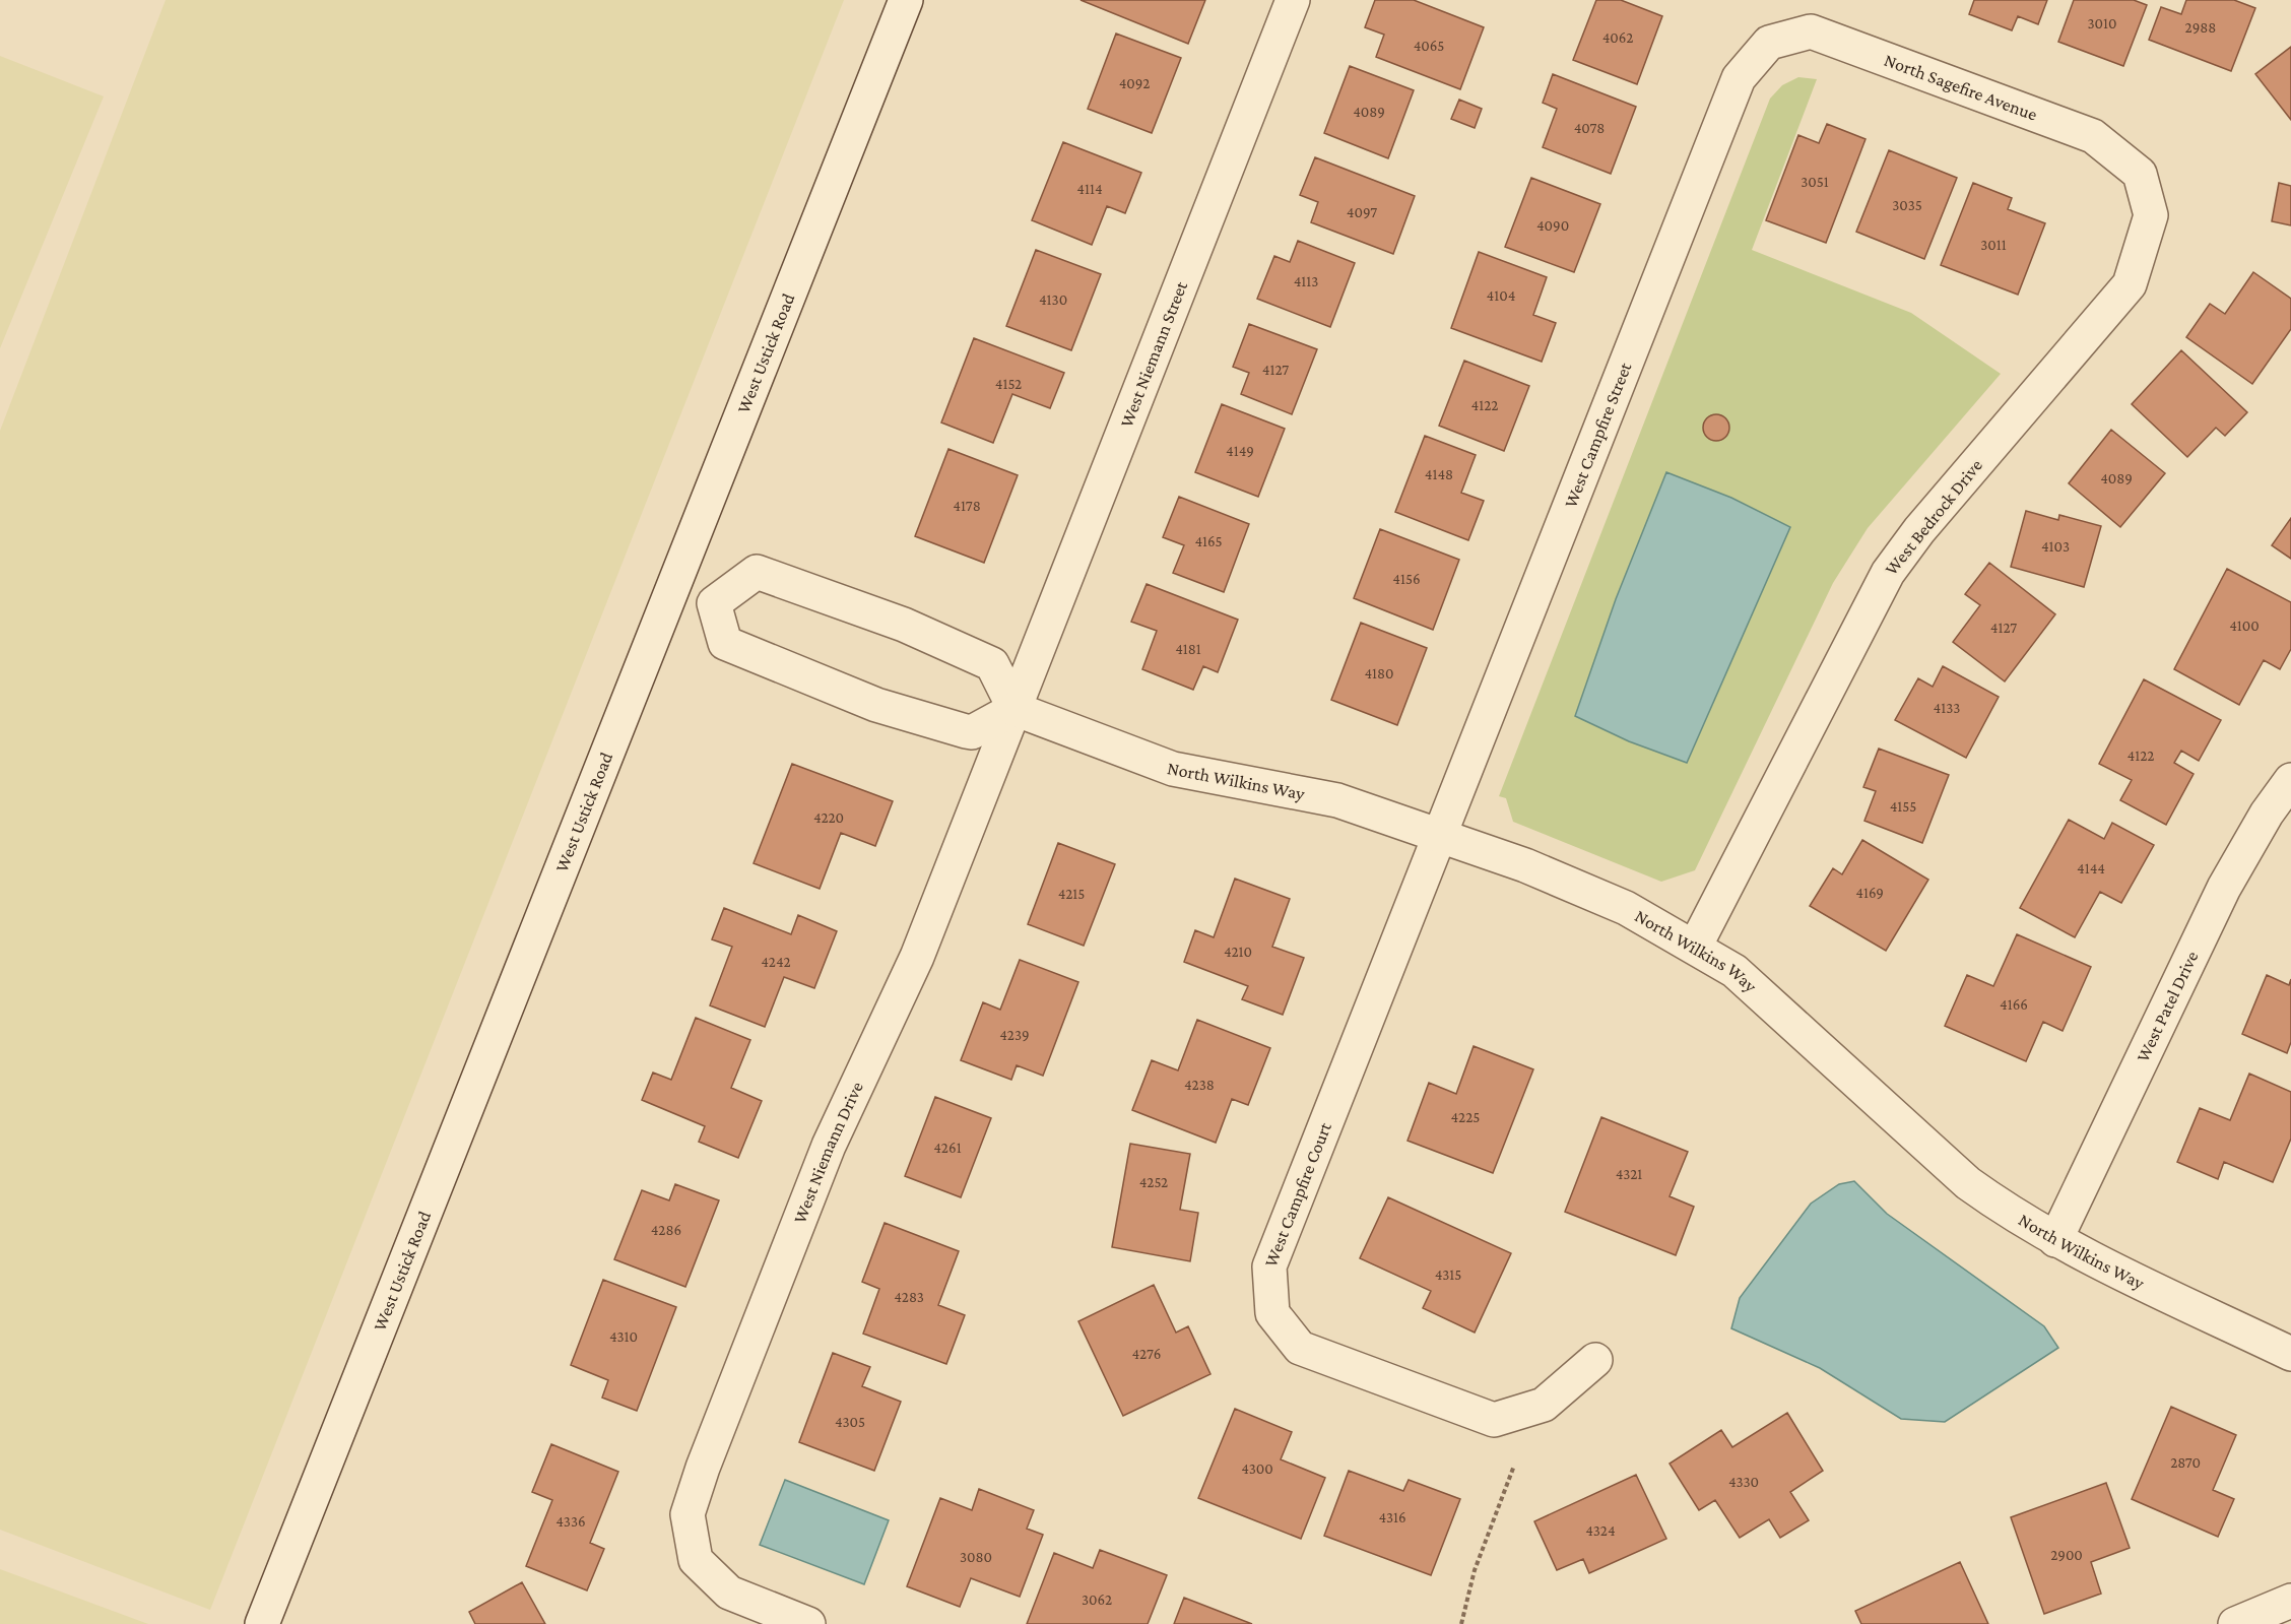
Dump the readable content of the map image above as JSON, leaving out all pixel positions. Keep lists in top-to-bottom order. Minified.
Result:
{"streets":{"street":["North Sagefire Avenue","West Ustick Road","West Niemann Street","West Campfire Street","West Bedrock Drive","North Wilkins Way","West Patel Drive","West Niemann Drive","West Campfire Court"]},"crossings":[["North Sagefire Avenue","West Campfire Street"],["North Sagefire Avenue","West Bedrock Drive"],["West Niemann Street","North Wilkins Way"],["West Niemann Street","West Niemann Drive"],["West Campfire Street","North Wilkins Way"],["West Campfire Street","West Campfire Court"],["West Bedrock Drive","North Wilkins Way"],["North Wilkins Way","West Patel Drive"],["North Wilkins Way","West Niemann Drive"],["North Wilkins Way","West Campfire Court"]],"house_numbers":["3010","2988","4062","4065","4092","4089","4078","3051","4114","3035","4097","4090","3011","4113","4104","4130","4127","4152","4122","4149","4148","4089","4178","4165","4103","4156","4100","4127","4181","4180","4133","4122","4155","4220","4144","4169","4215","4210","4242","4166","4239","4238","4225","4261","4321","4252","4286","4315","4283","4310","4276","4305","2870","4300","4330","4316","4336","4324","2900","3080","3062"]}
